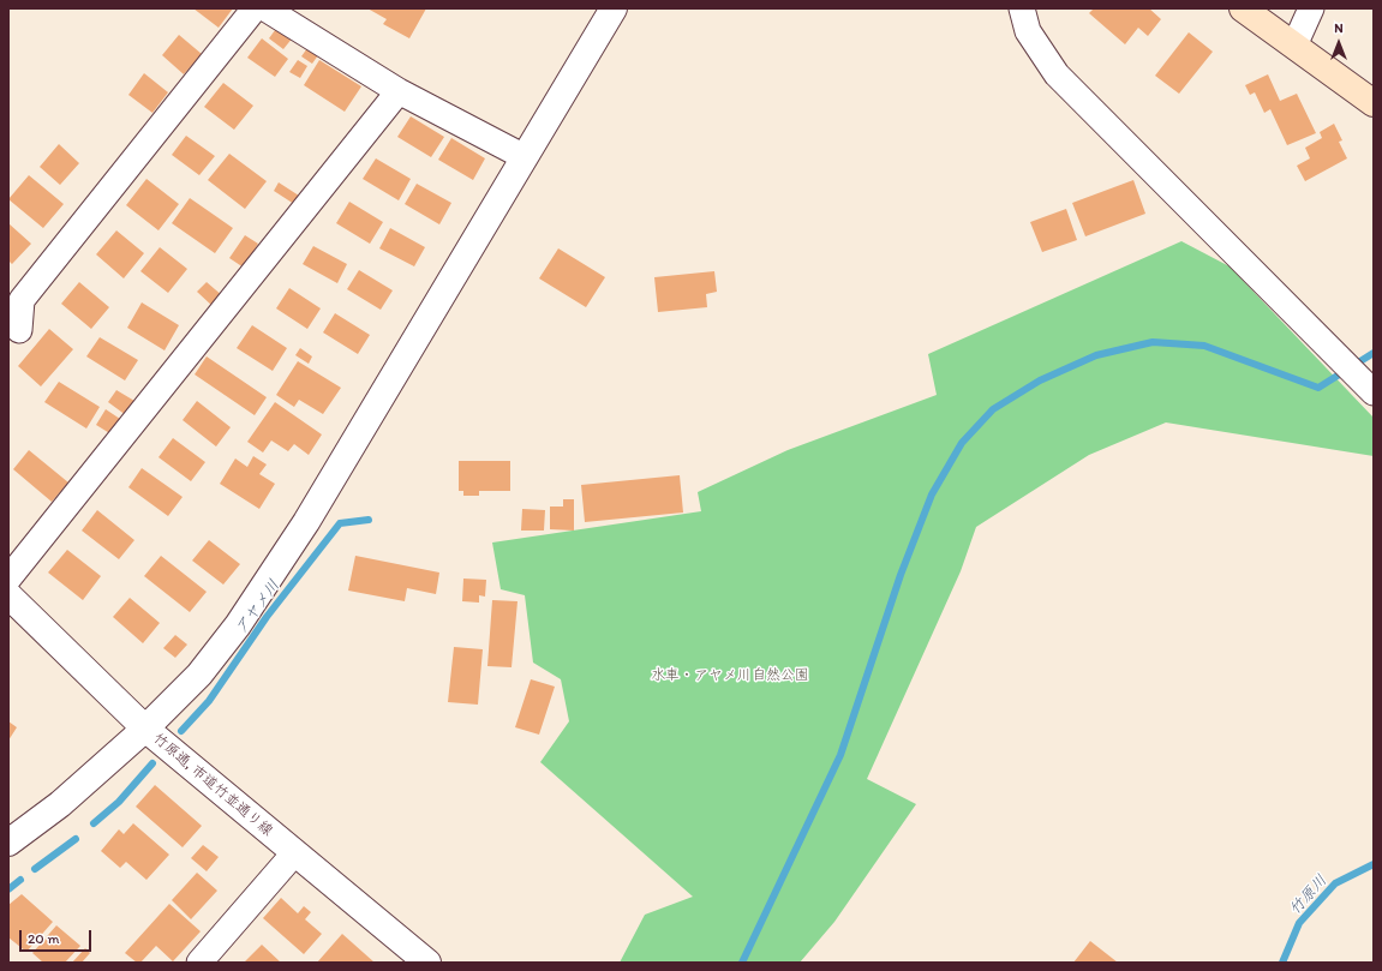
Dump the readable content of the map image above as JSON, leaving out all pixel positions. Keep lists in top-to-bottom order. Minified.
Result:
{"streets":{"street":["竹原通, 市道竹並通り線"]},"water":["アヤメ川","竹原川"],"parks":["水車・アヤメ川自然公園"],"scale_bar":"20 m","north":"top"}
